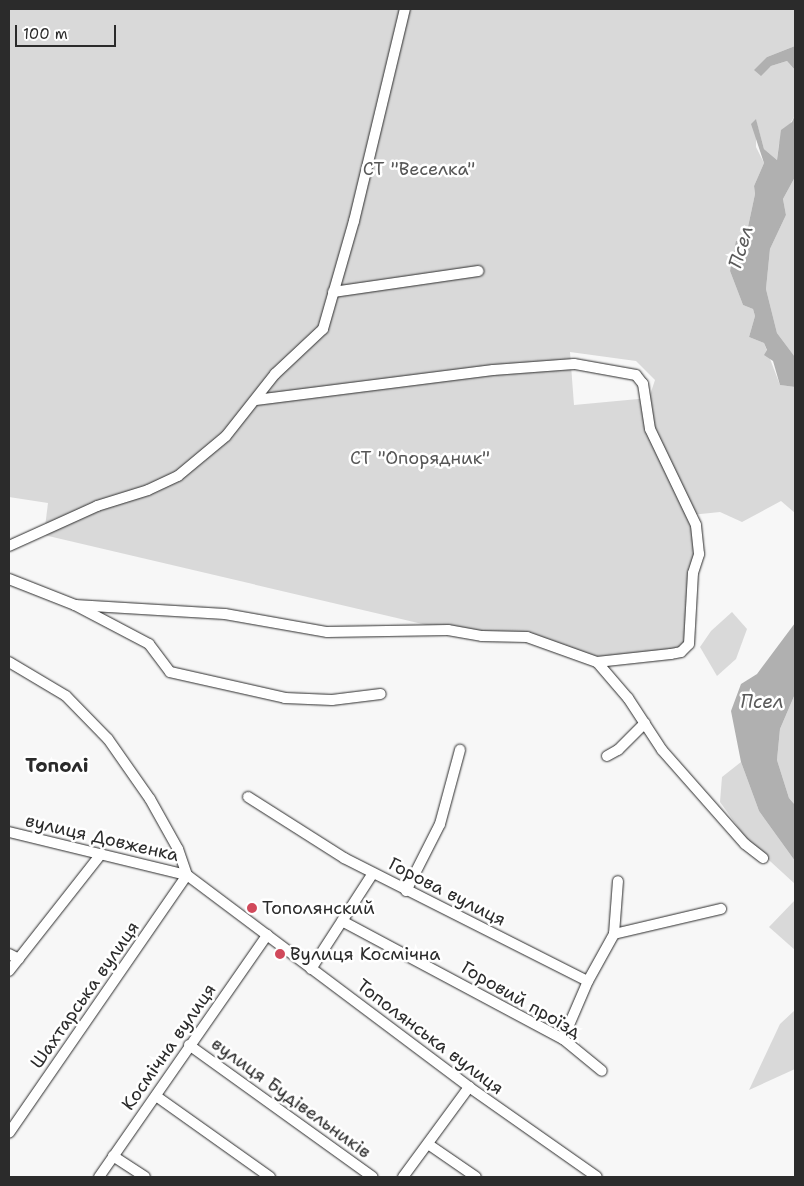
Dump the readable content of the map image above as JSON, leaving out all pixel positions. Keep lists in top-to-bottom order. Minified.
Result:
{"streets":{"street":["вулиця Довженка","Горова вулиця","Шахтарська вулиця","Горовий проїзд","Тополянська вулиця","Космічна вулиця","вулиця Будівельників"]},"crossings":[["вулиця Довженка","Шахтарська вулиця"],["вулиця Довженка","Тополянська вулиця"],["Шахтарська вулиця","Тополянська вулиця"],["Тополянська вулиця","Космічна вулиця"],["Космічна вулиця","вулиця Будівельників"]],"districts":["Тополі"],"water":["Псел"],"parks":["СТ \"Веселка\"","СТ \"Опорядник\""],"places":["Тополянский","Вулиця Космічна"],"scale_bar":"100 m"}
